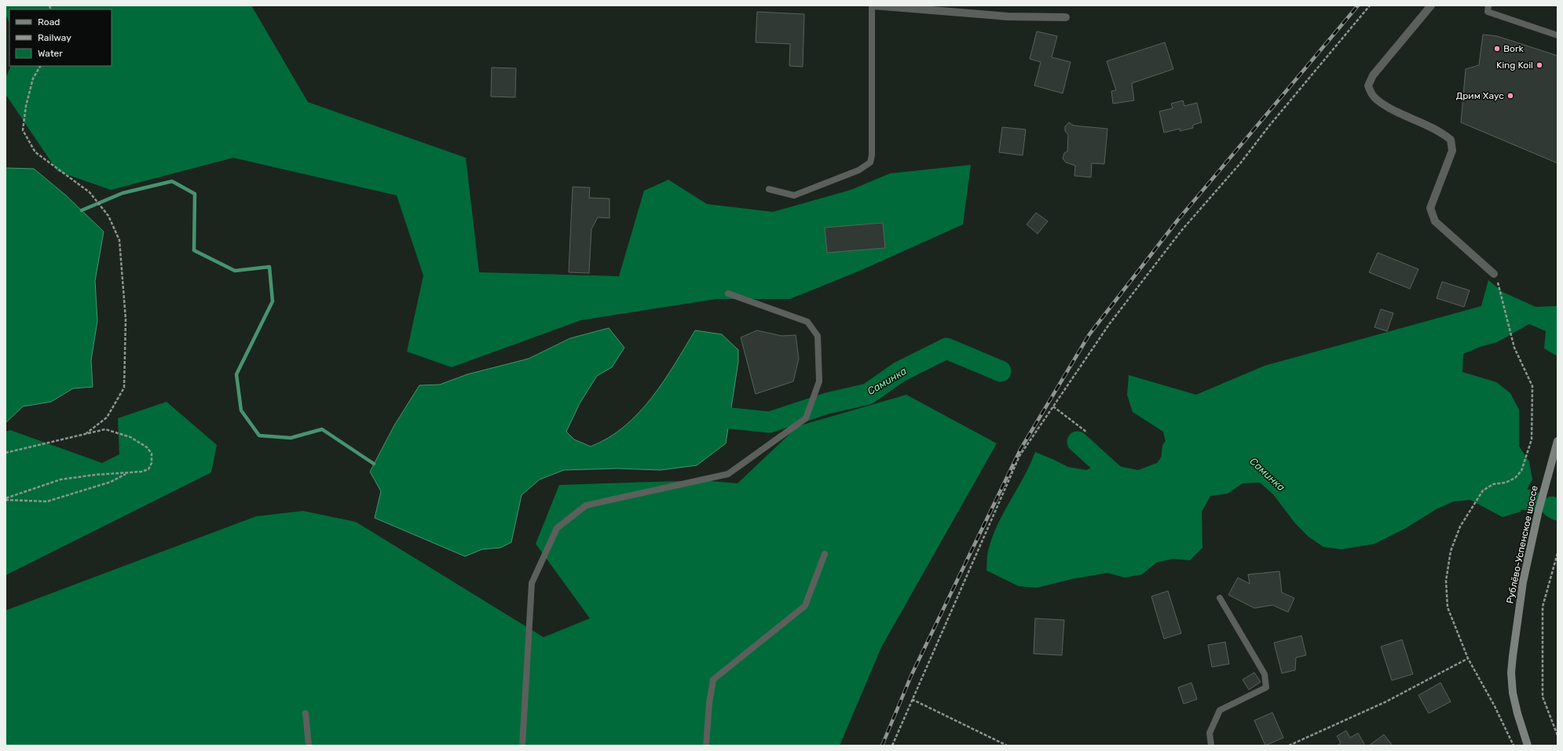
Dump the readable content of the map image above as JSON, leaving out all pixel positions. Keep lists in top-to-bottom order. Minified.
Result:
{"streets":{"main road":["Рублёво-Успенское шоссе"]},"water":["Саминка"],"places":["Bork","King Koil","Дрим Хаус"],"legend":["Road","Railway","Water"]}
